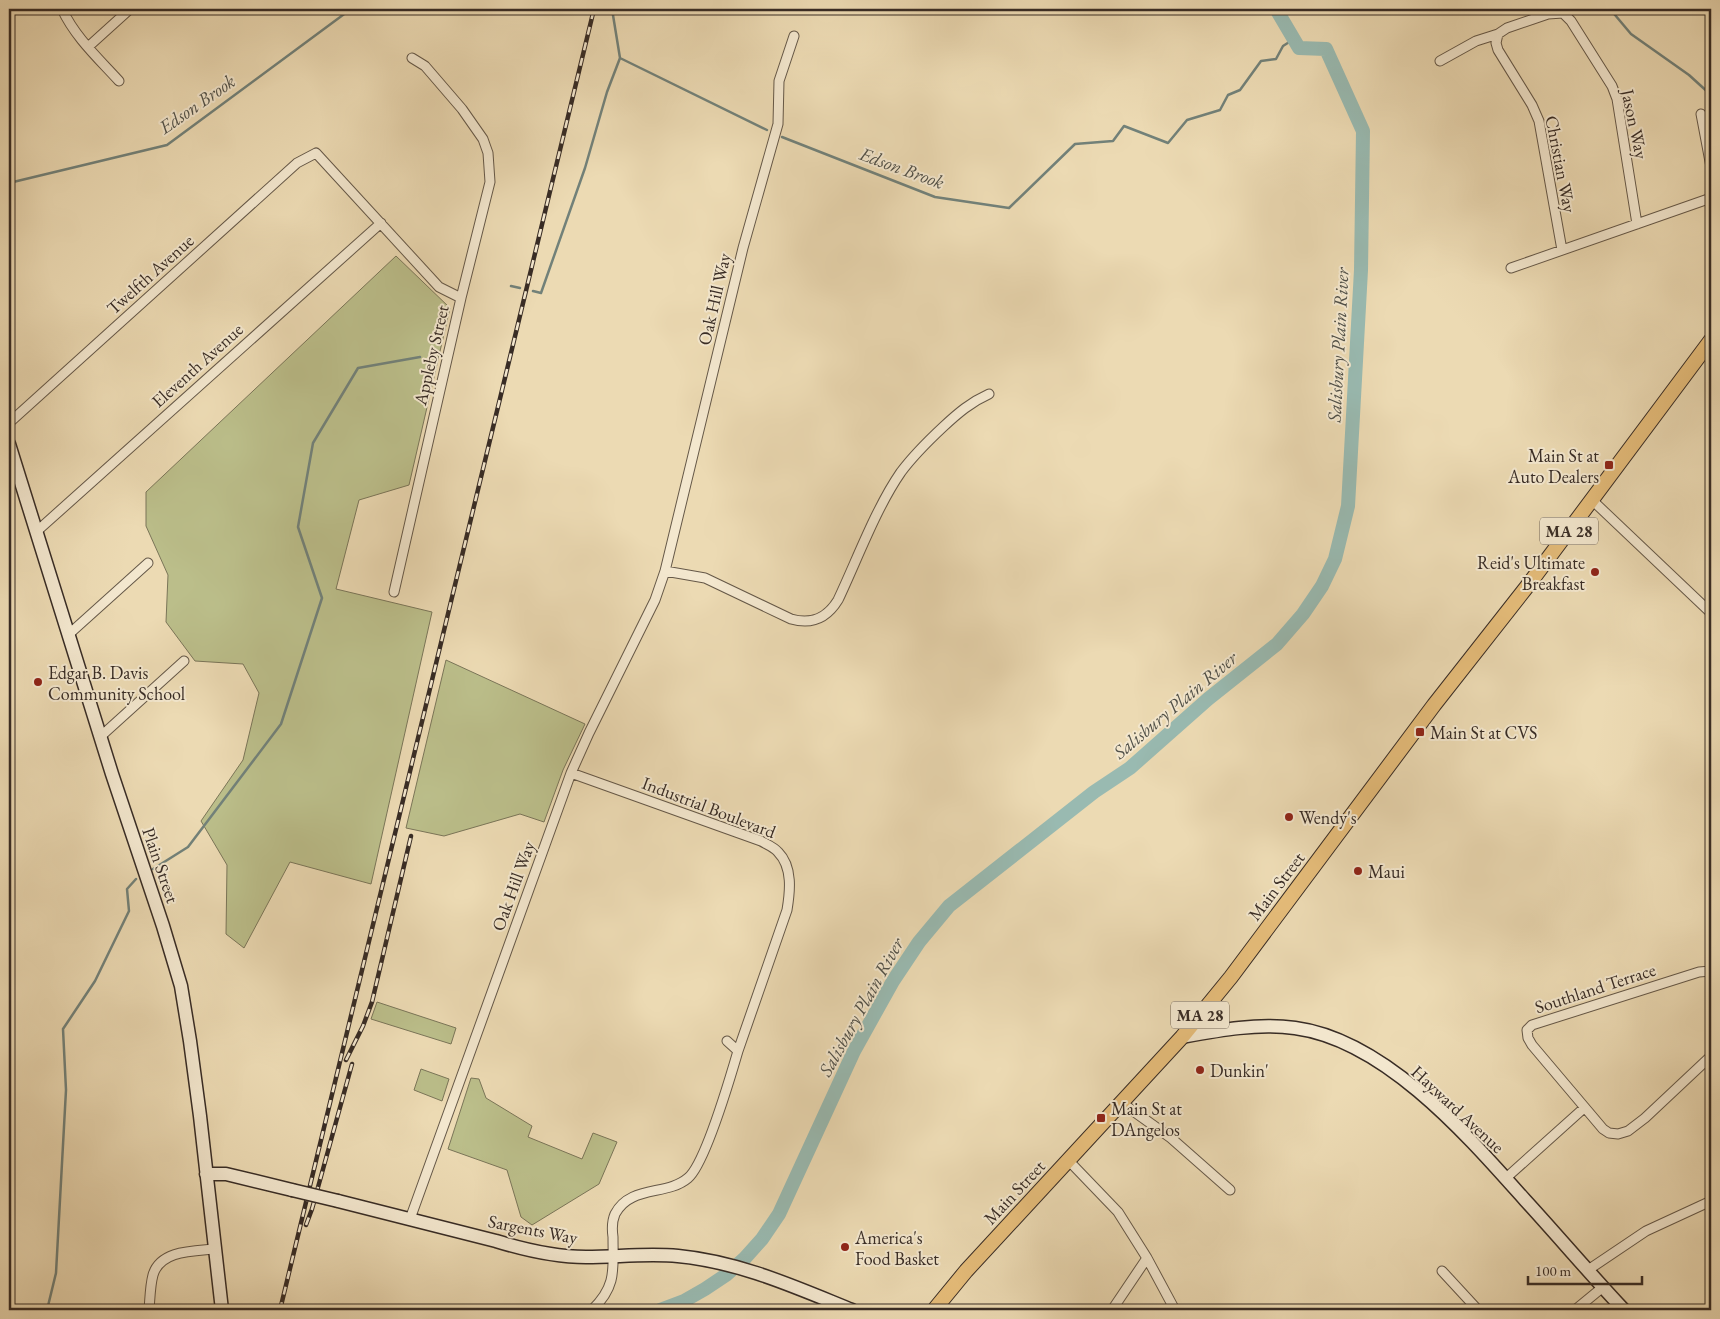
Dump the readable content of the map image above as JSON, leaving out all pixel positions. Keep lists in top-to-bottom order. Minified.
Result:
{"streets":{"main road":["MA 28","Plain Street","Main Street","Hayward Avenue","Sargents Way"],"street":["Jason Way","Christian Way","Twelfth Avenue","Oak Hill Way","Appleby Street","Eleventh Avenue","Industrial Boulevard","Southland Terrace"]},"crossings":[["Jason Way","Christian Way"],["Twelfth Avenue","Appleby Street"],["Oak Hill Way","Industrial Boulevard"],["Oak Hill Way","Sargents Way"],["Appleby Street","Eleventh Avenue"],["Eleventh Avenue","Plain Street"],["Industrial Boulevard","Sargents Way"],["Plain Street","Sargents Way"],["Main Street","Hayward Avenue"]],"water":["Edson Brook","Salisbury Plain River"],"places":{"transit":["Main St at Auto Dealers","Main St at CVS","Main St at DAngelos"],"other":["Reid's Ultimate Breakfast","Edgar B. Davis Community School","Wendy's","Maui","Dunkin'","America's Food Basket"]},"scale_bar":"100 m"}
